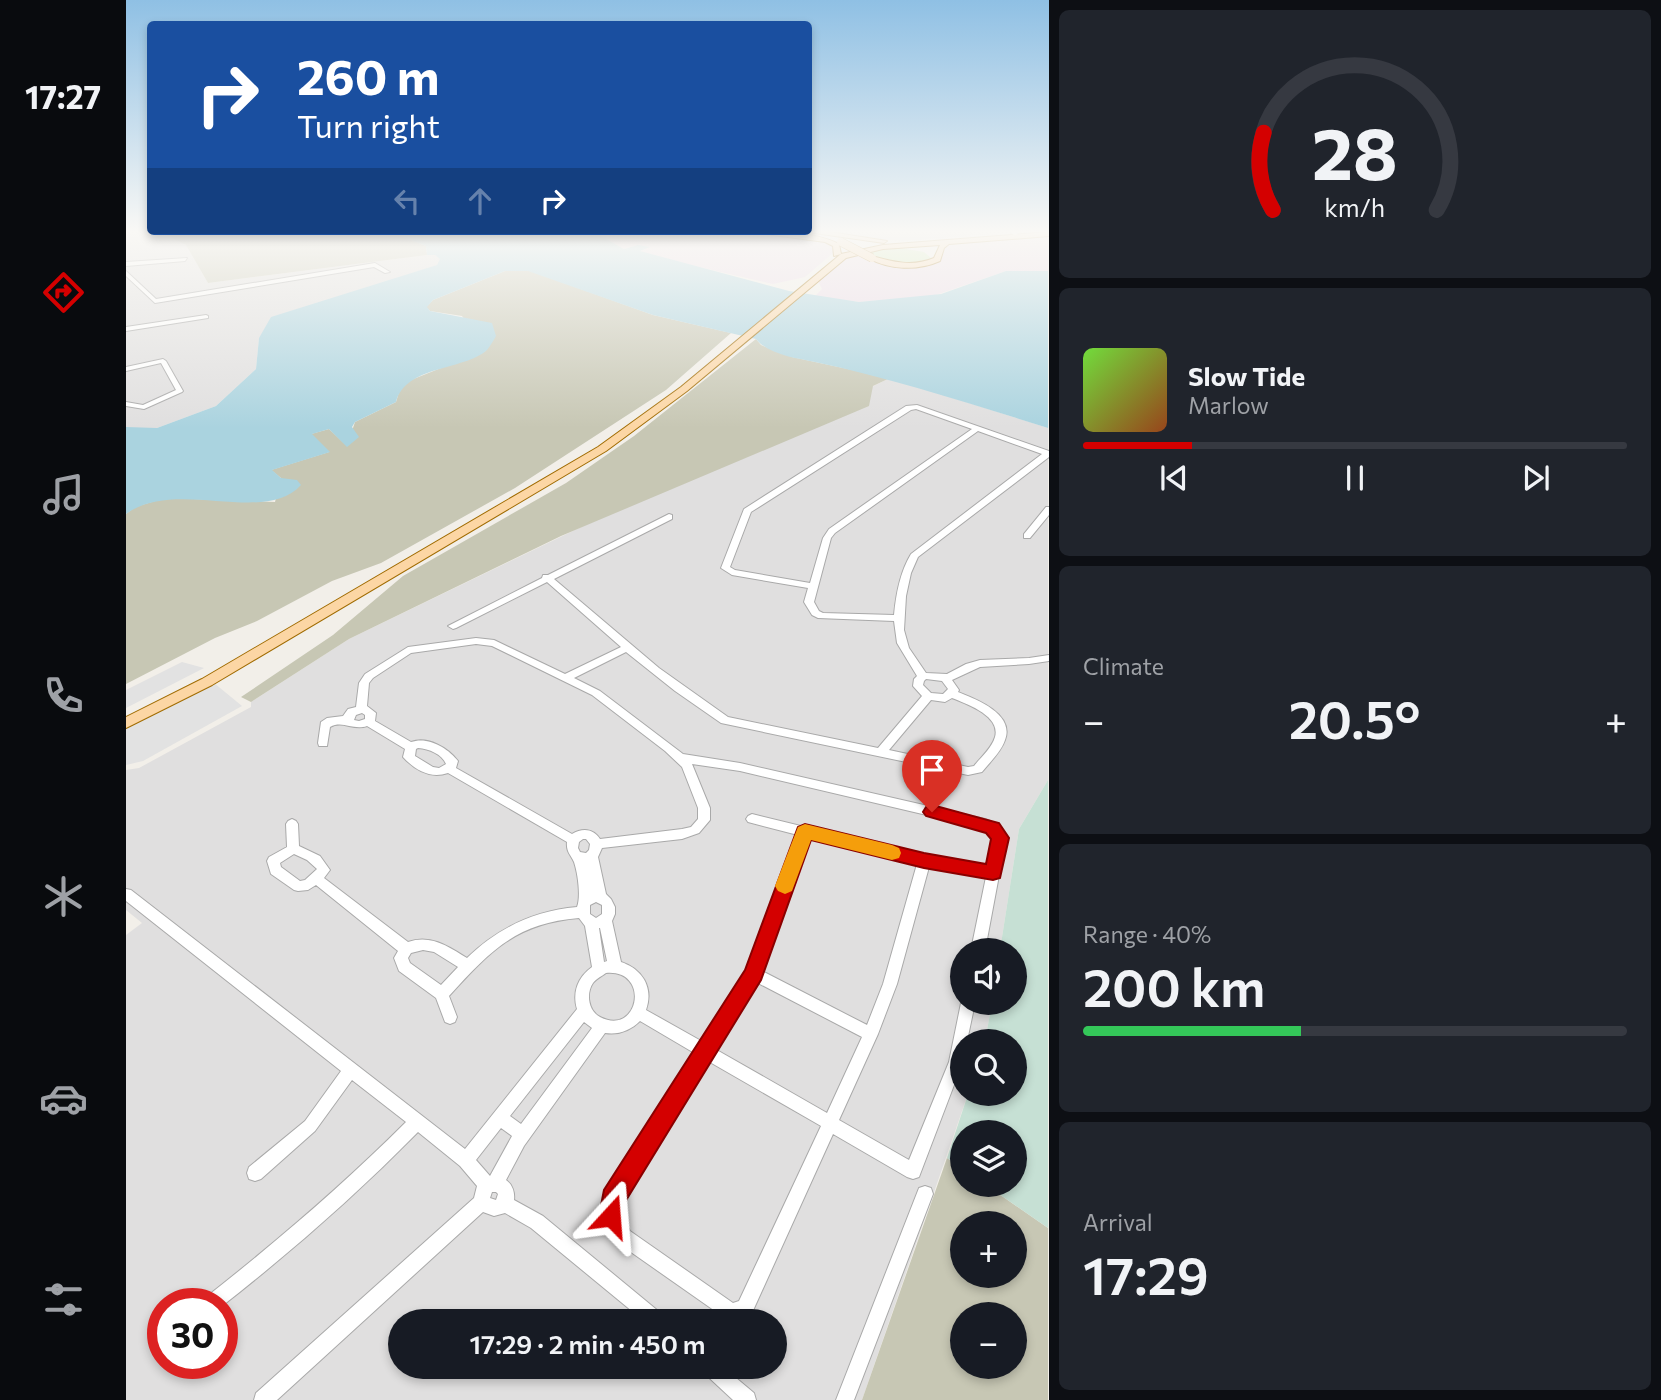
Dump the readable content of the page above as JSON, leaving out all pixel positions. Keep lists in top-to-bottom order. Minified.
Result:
{"page":{"tabs":"17:27","turn":["260 m","Turn right"],"song":["Slow Tide","Marlow"],"tile":["Climate",["Range · 40%","200 km"],["Arrival","17:29"]],"heat":["−","20.5°","+"],"map_buttons":["+","−"],"limit":"30","trip":"17:29 · 2 min · 450 m","gauge":["28","km/h"]}}
